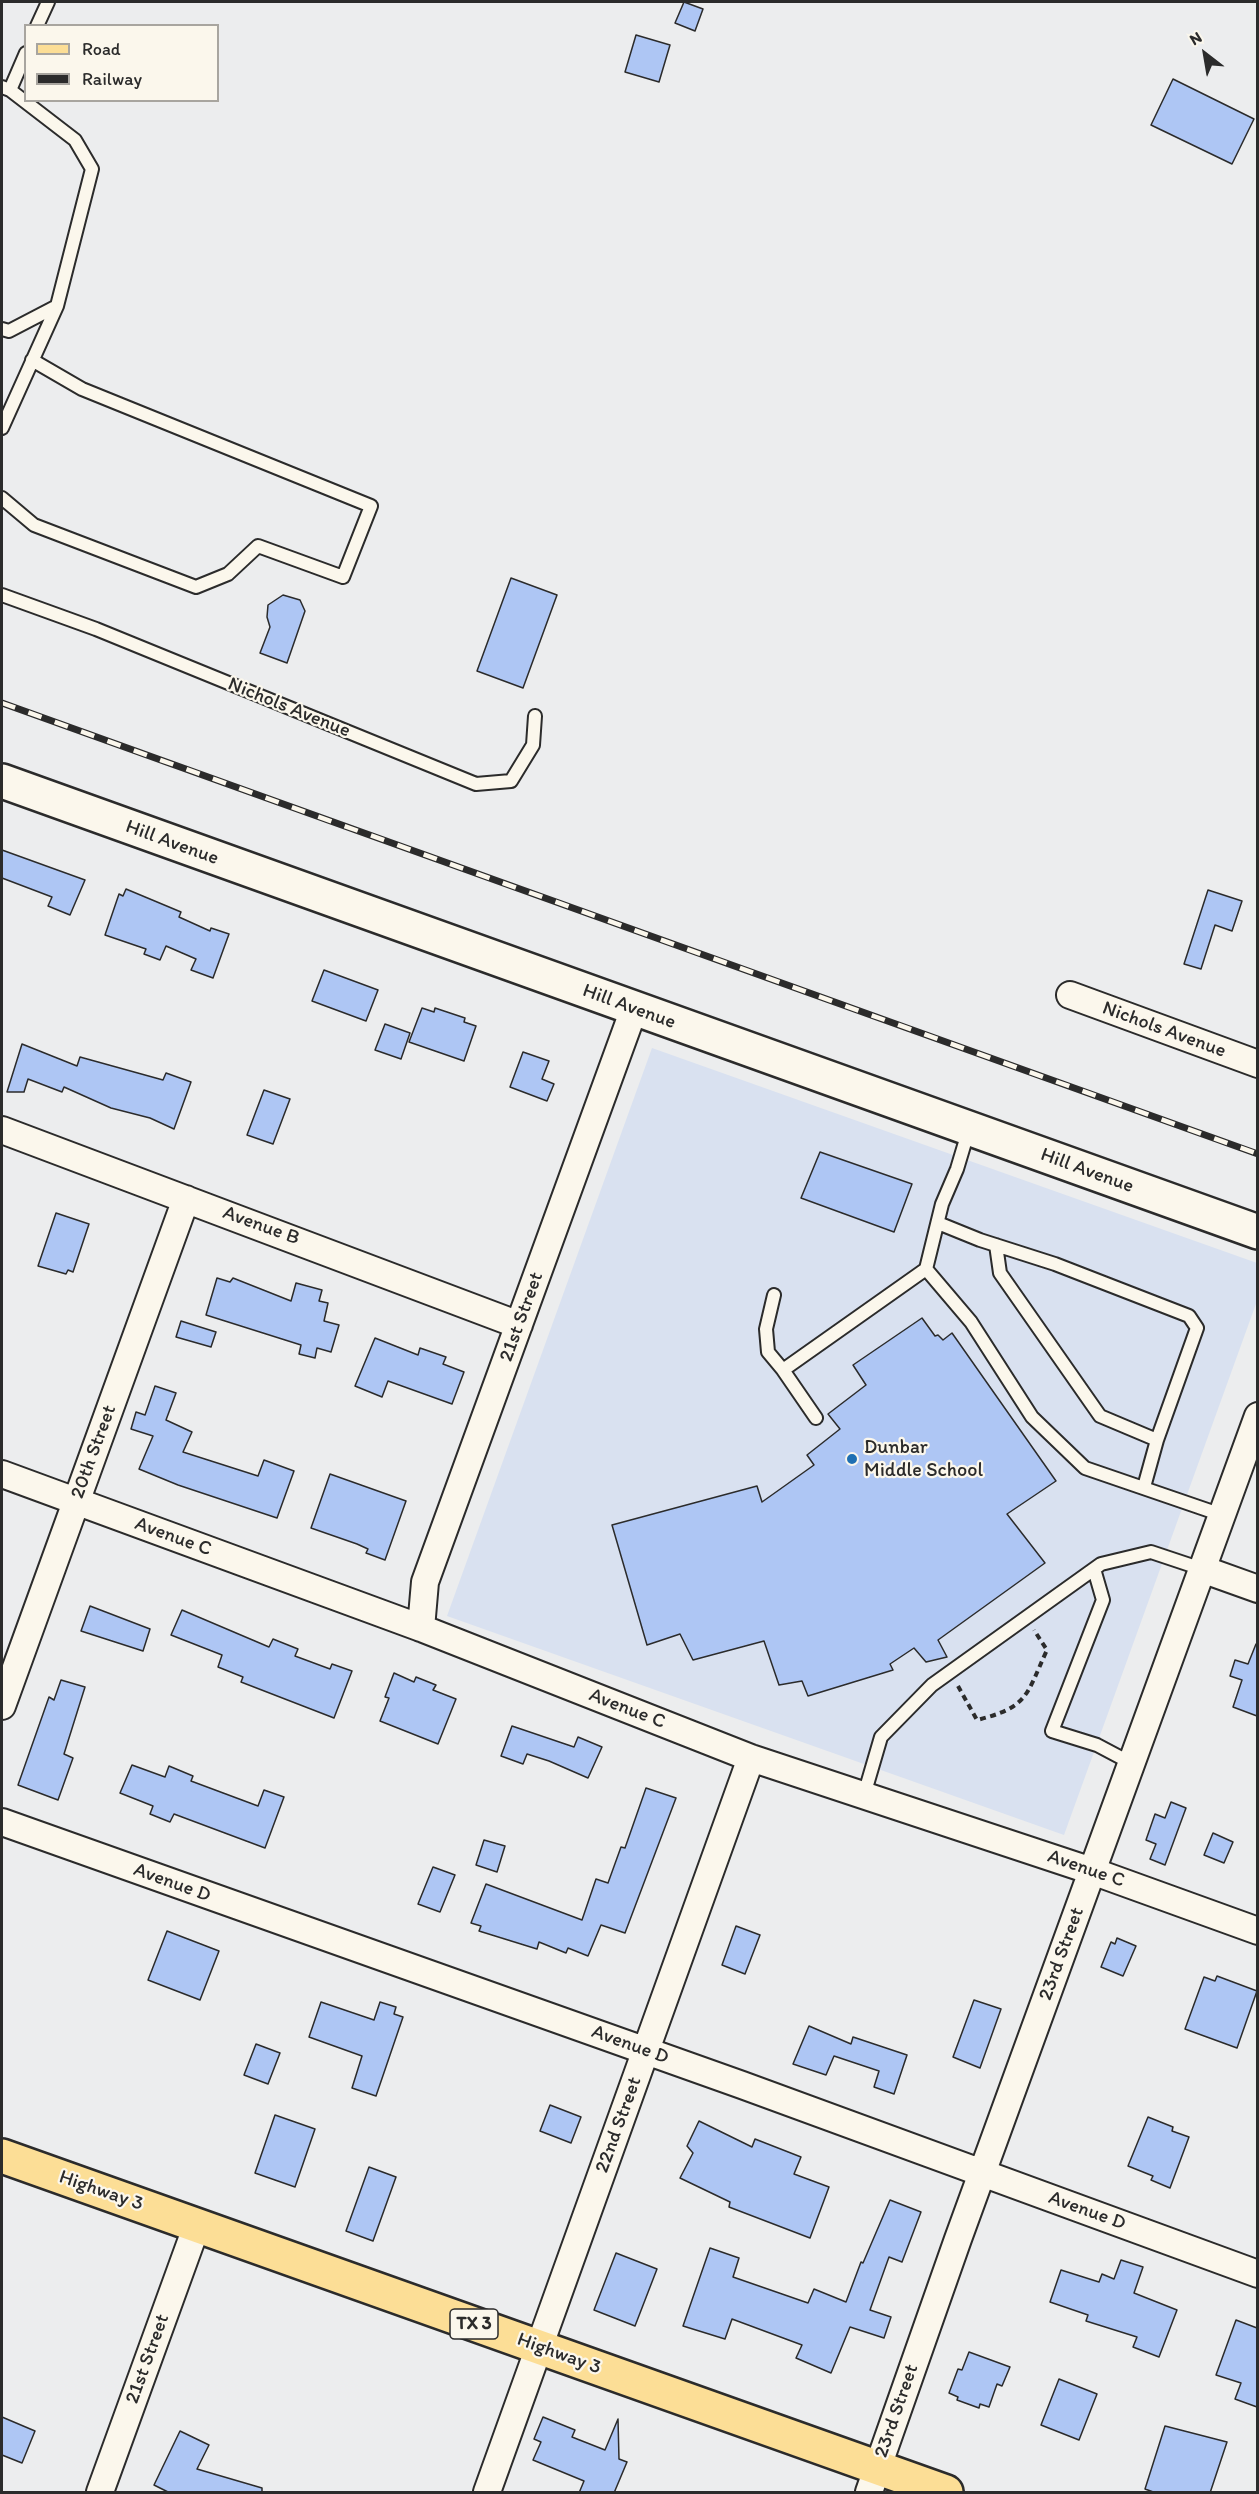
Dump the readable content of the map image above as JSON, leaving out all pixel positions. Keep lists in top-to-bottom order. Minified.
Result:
{"streets":{"main road":["Highway 3","TX 3"],"street":["Nichols Avenue","Hill Avenue","Avenue B","21st Street","20th Street","Avenue C","Avenue D","23rd Street","22nd Street"]},"crossings":[["Hill Avenue","21st Street"],["Avenue B","21st Street"],["Avenue B","20th Street"],["21st Street","Avenue C"],["21st Street","Highway 3"],["20th Street","Avenue C"],["Avenue C","23rd Street"],["Avenue C","22nd Street"],["Avenue D","23rd Street"],["Avenue D","22nd Street"],["23rd Street","Highway 3"],["22nd Street","Highway 3"]],"places":["Dunbar Middle School"],"legend":["Road","Railway"],"north":"top left"}
